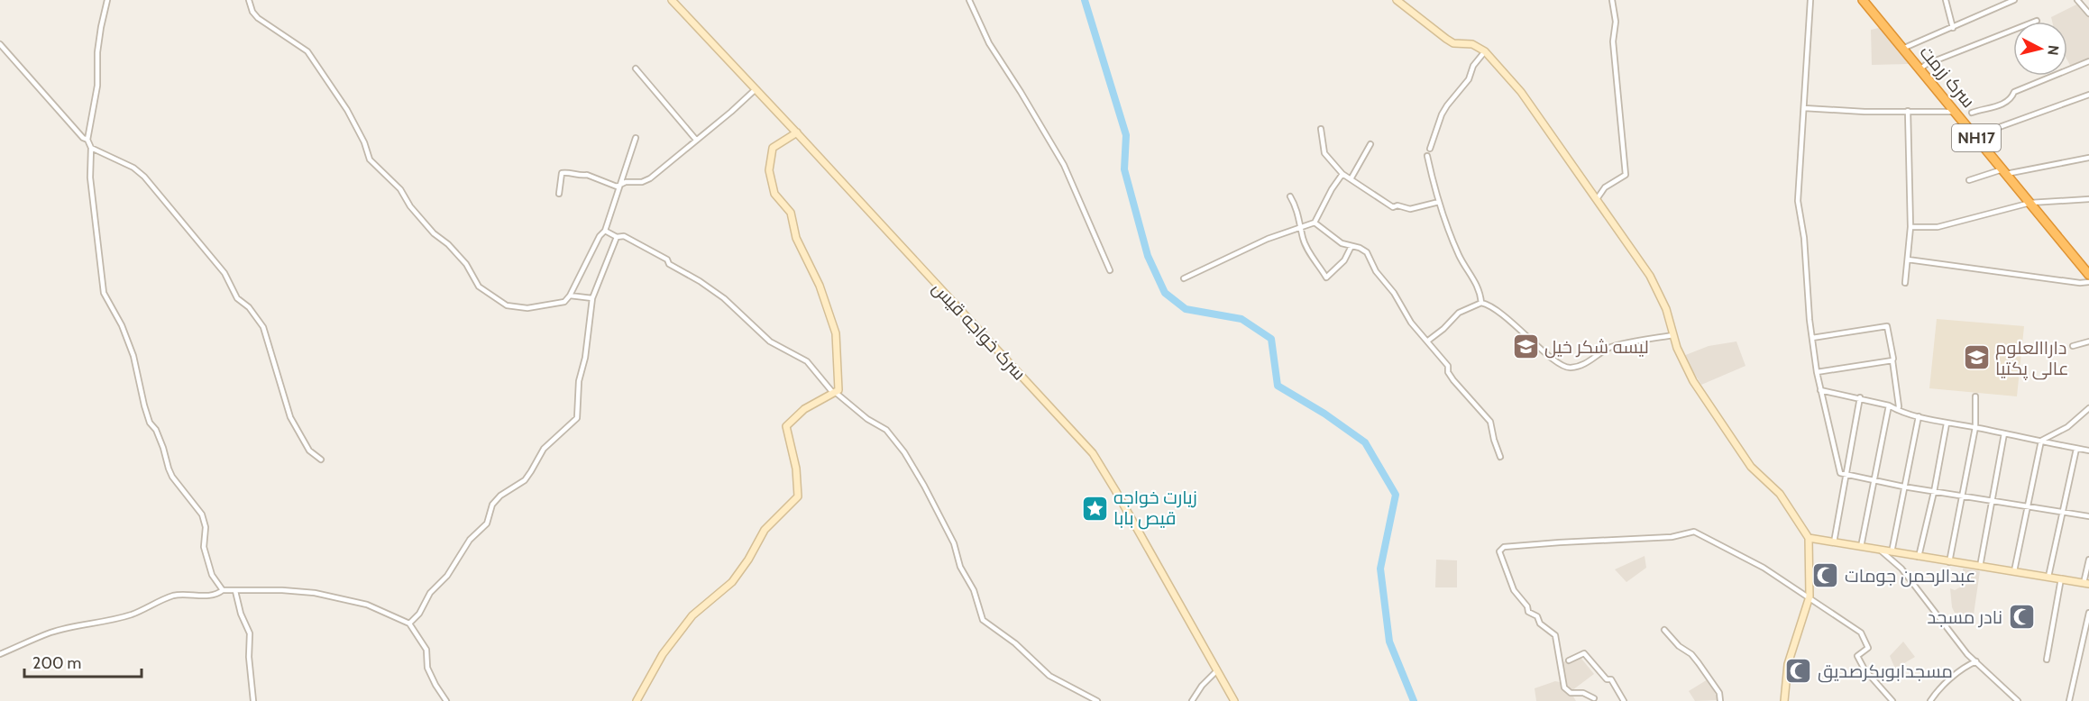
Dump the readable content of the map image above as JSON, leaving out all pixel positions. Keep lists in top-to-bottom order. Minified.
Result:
{"streets":{"highway":["سرک زرمت","NH17"],"street":["سرک خواجه قیس"]},"places":{"school or university":["لیسه شکر خیل","داراالعلوم عالی پکتیا"],"place":["زیارت خواجه قیص بابا"],"mosque":["عبدالرحمن جومات","نادر مسجد","مسجدابوبکرصدیق"]},"scale_bar":"200 m","north":"right"}
